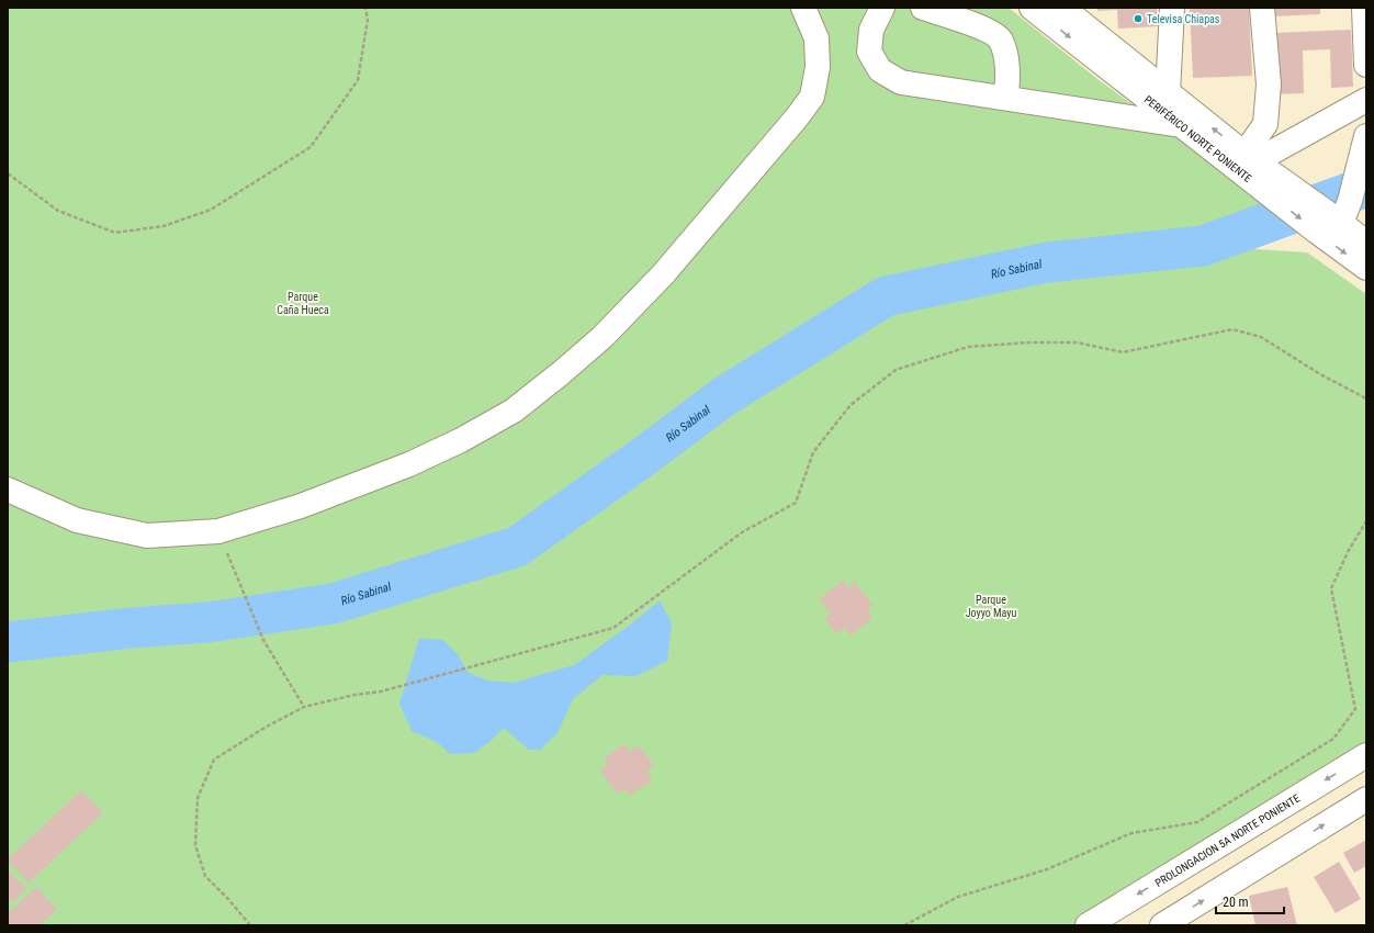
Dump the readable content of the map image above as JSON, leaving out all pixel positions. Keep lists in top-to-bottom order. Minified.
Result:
{"streets":{"main road":["PERIFÉRICO NORTE PONIENTE","PROLONGACION 5A NORTE PONIENTE"]},"water":["Río Sabinal"],"parks":["Parque Caña Hueca","Parque Joyyo Mayu"],"places":["Televisa Chiapas"],"scale_bar":"20 m"}
